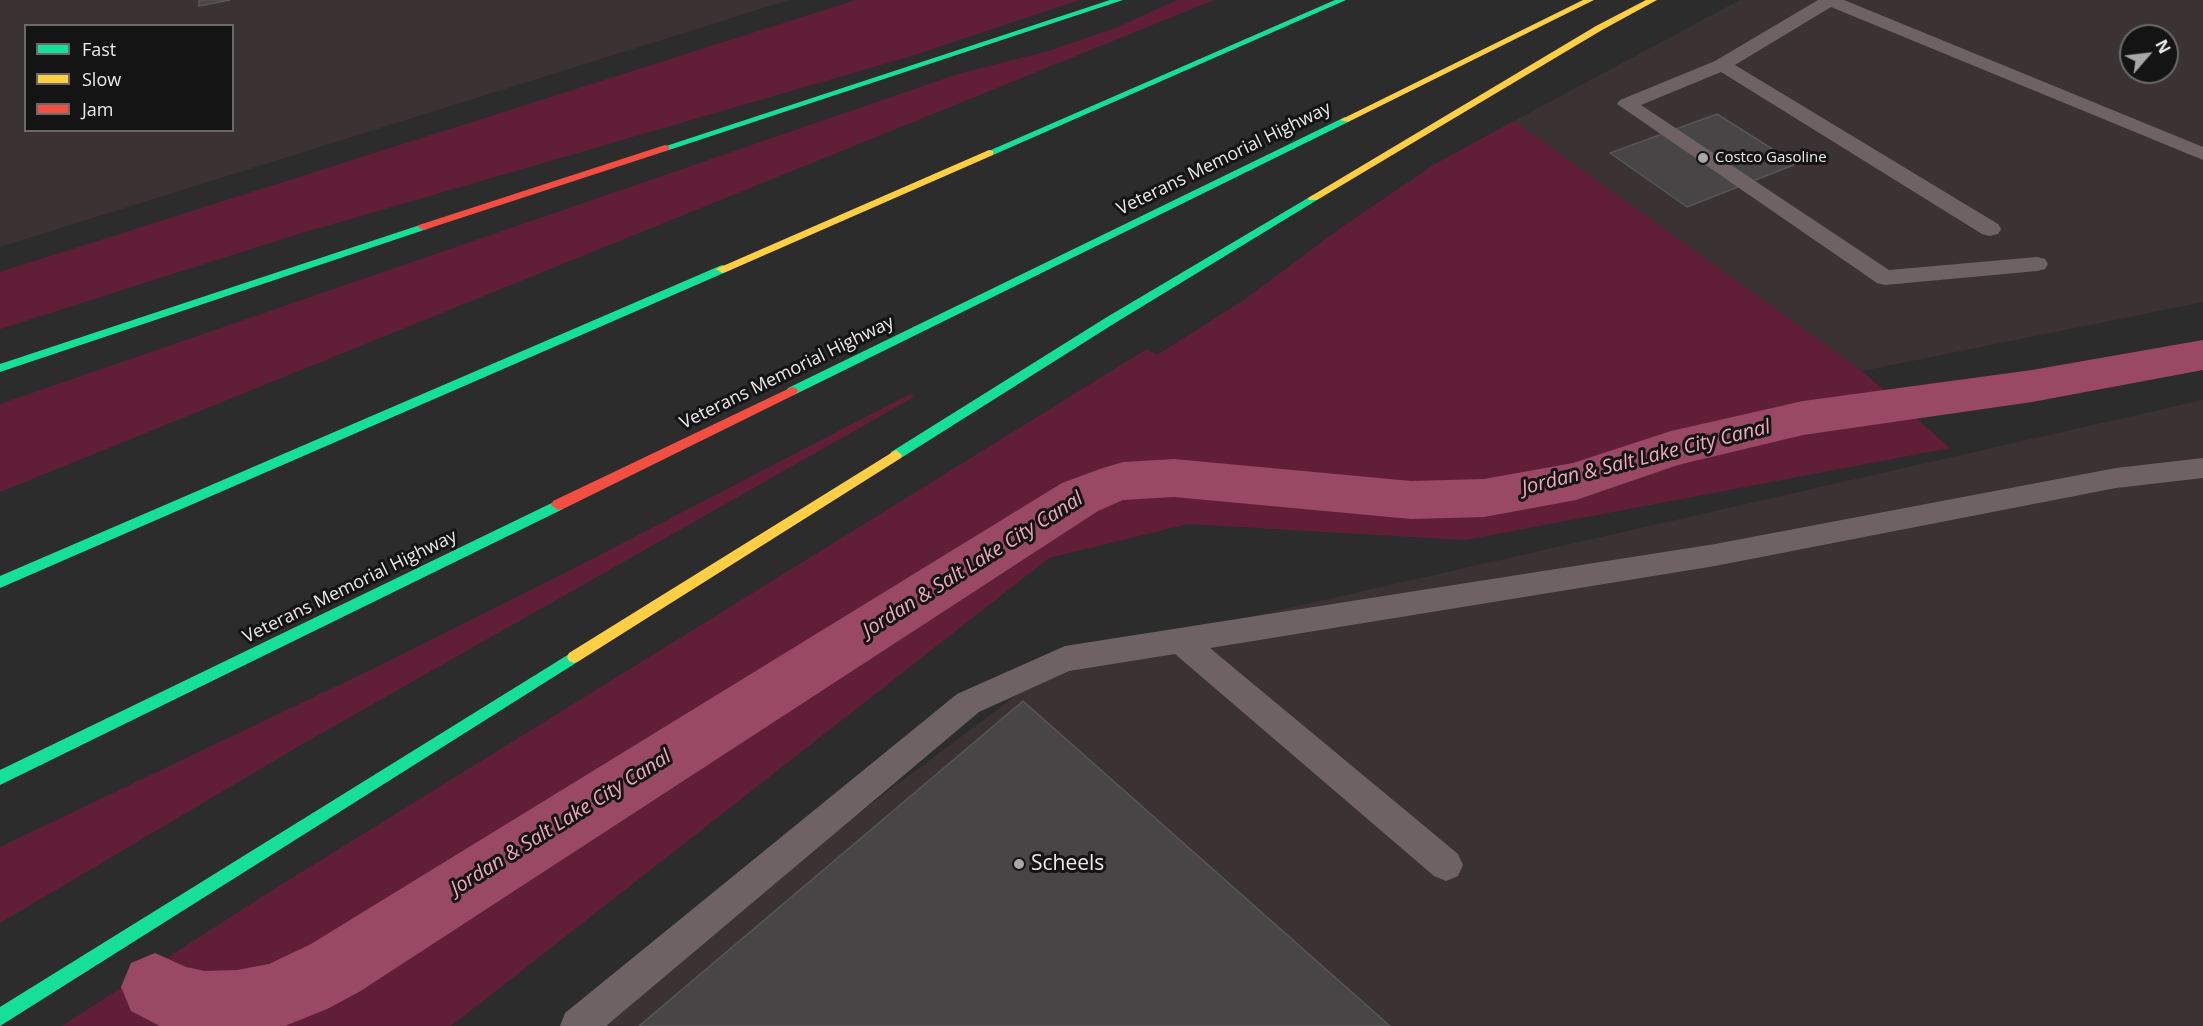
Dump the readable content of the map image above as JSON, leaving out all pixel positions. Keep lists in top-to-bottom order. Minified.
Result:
{"streets":{"highway":["Veterans Memorial Highway"]},"water":["Jordan & Salt Lake City Canal"],"places":["Costco Gasoline","Scheels"],"legend":["Fast","Slow","Jam"],"north":"top right"}
